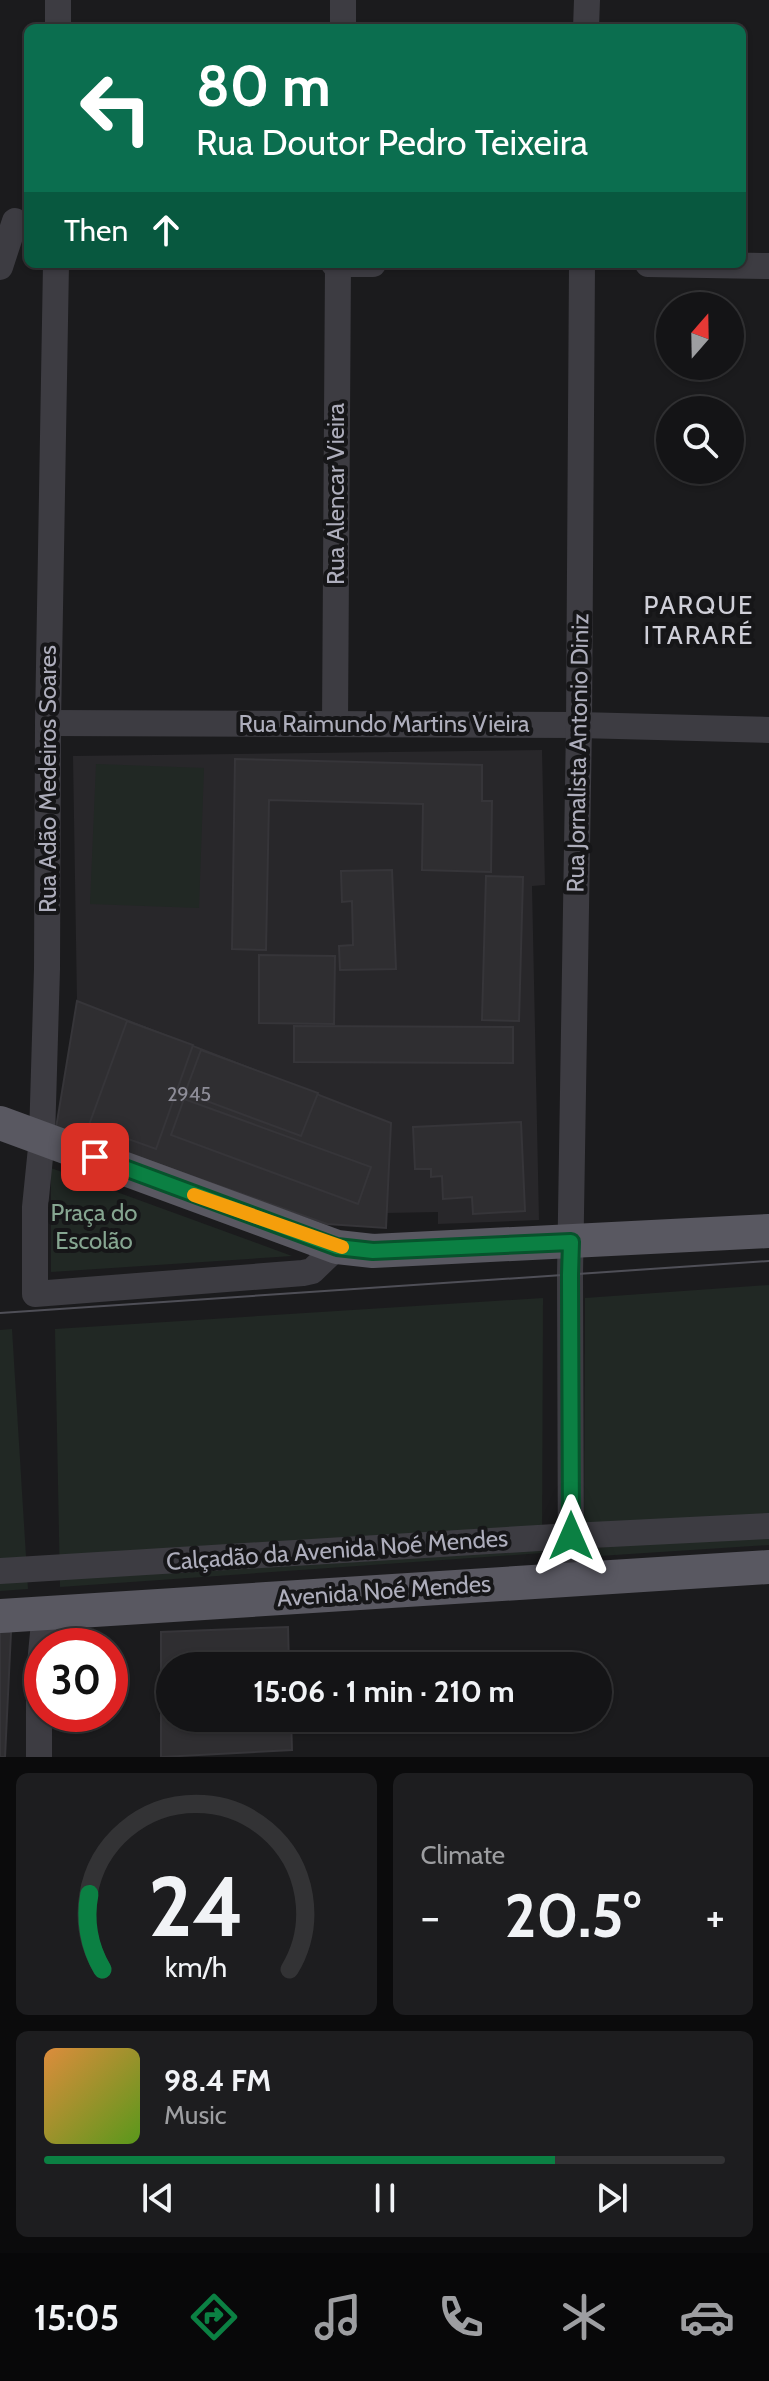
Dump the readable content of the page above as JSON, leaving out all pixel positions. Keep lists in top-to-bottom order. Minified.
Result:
{"streets":{"main road":["Avenida Noé Mendes"],"street":["Rua Alencar Vieira","Rua Raimundo Martins Vieira","Rua Jornalista Antonio Diniz","Rua Adão Medeiros Soares","Calçadão da Avenida Noé Mendes"]},"crossings":[["Rua Alencar Vieira","Rua Raimundo Martins Vieira"],["Rua Raimundo Martins Vieira","Rua Jornalista Antonio Diniz"],["Rua Raimundo Martins Vieira","Rua Adão Medeiros Soares"],["Rua Jornalista Antonio Diniz","Calçadão da Avenida Noé Mendes"],["Rua Jornalista Antonio Diniz","Avenida Noé Mendes"]],"districts":["PARQUE ITARARÉ"],"parks":["Praça do Escolão"],"house_numbers":["2945"],"north":"top","page":{"turn":["80 m","Rua Doutor Pedro Teixeira"],"then":"Then","limit":"30","trip":"15:06 · 1 min · 210 m","tile":"Climate","heat":["−","20.5°","+"],"song":["98.4 FM","Music"],"tabs":"15:05","gauge":["24","km/h"]}}
